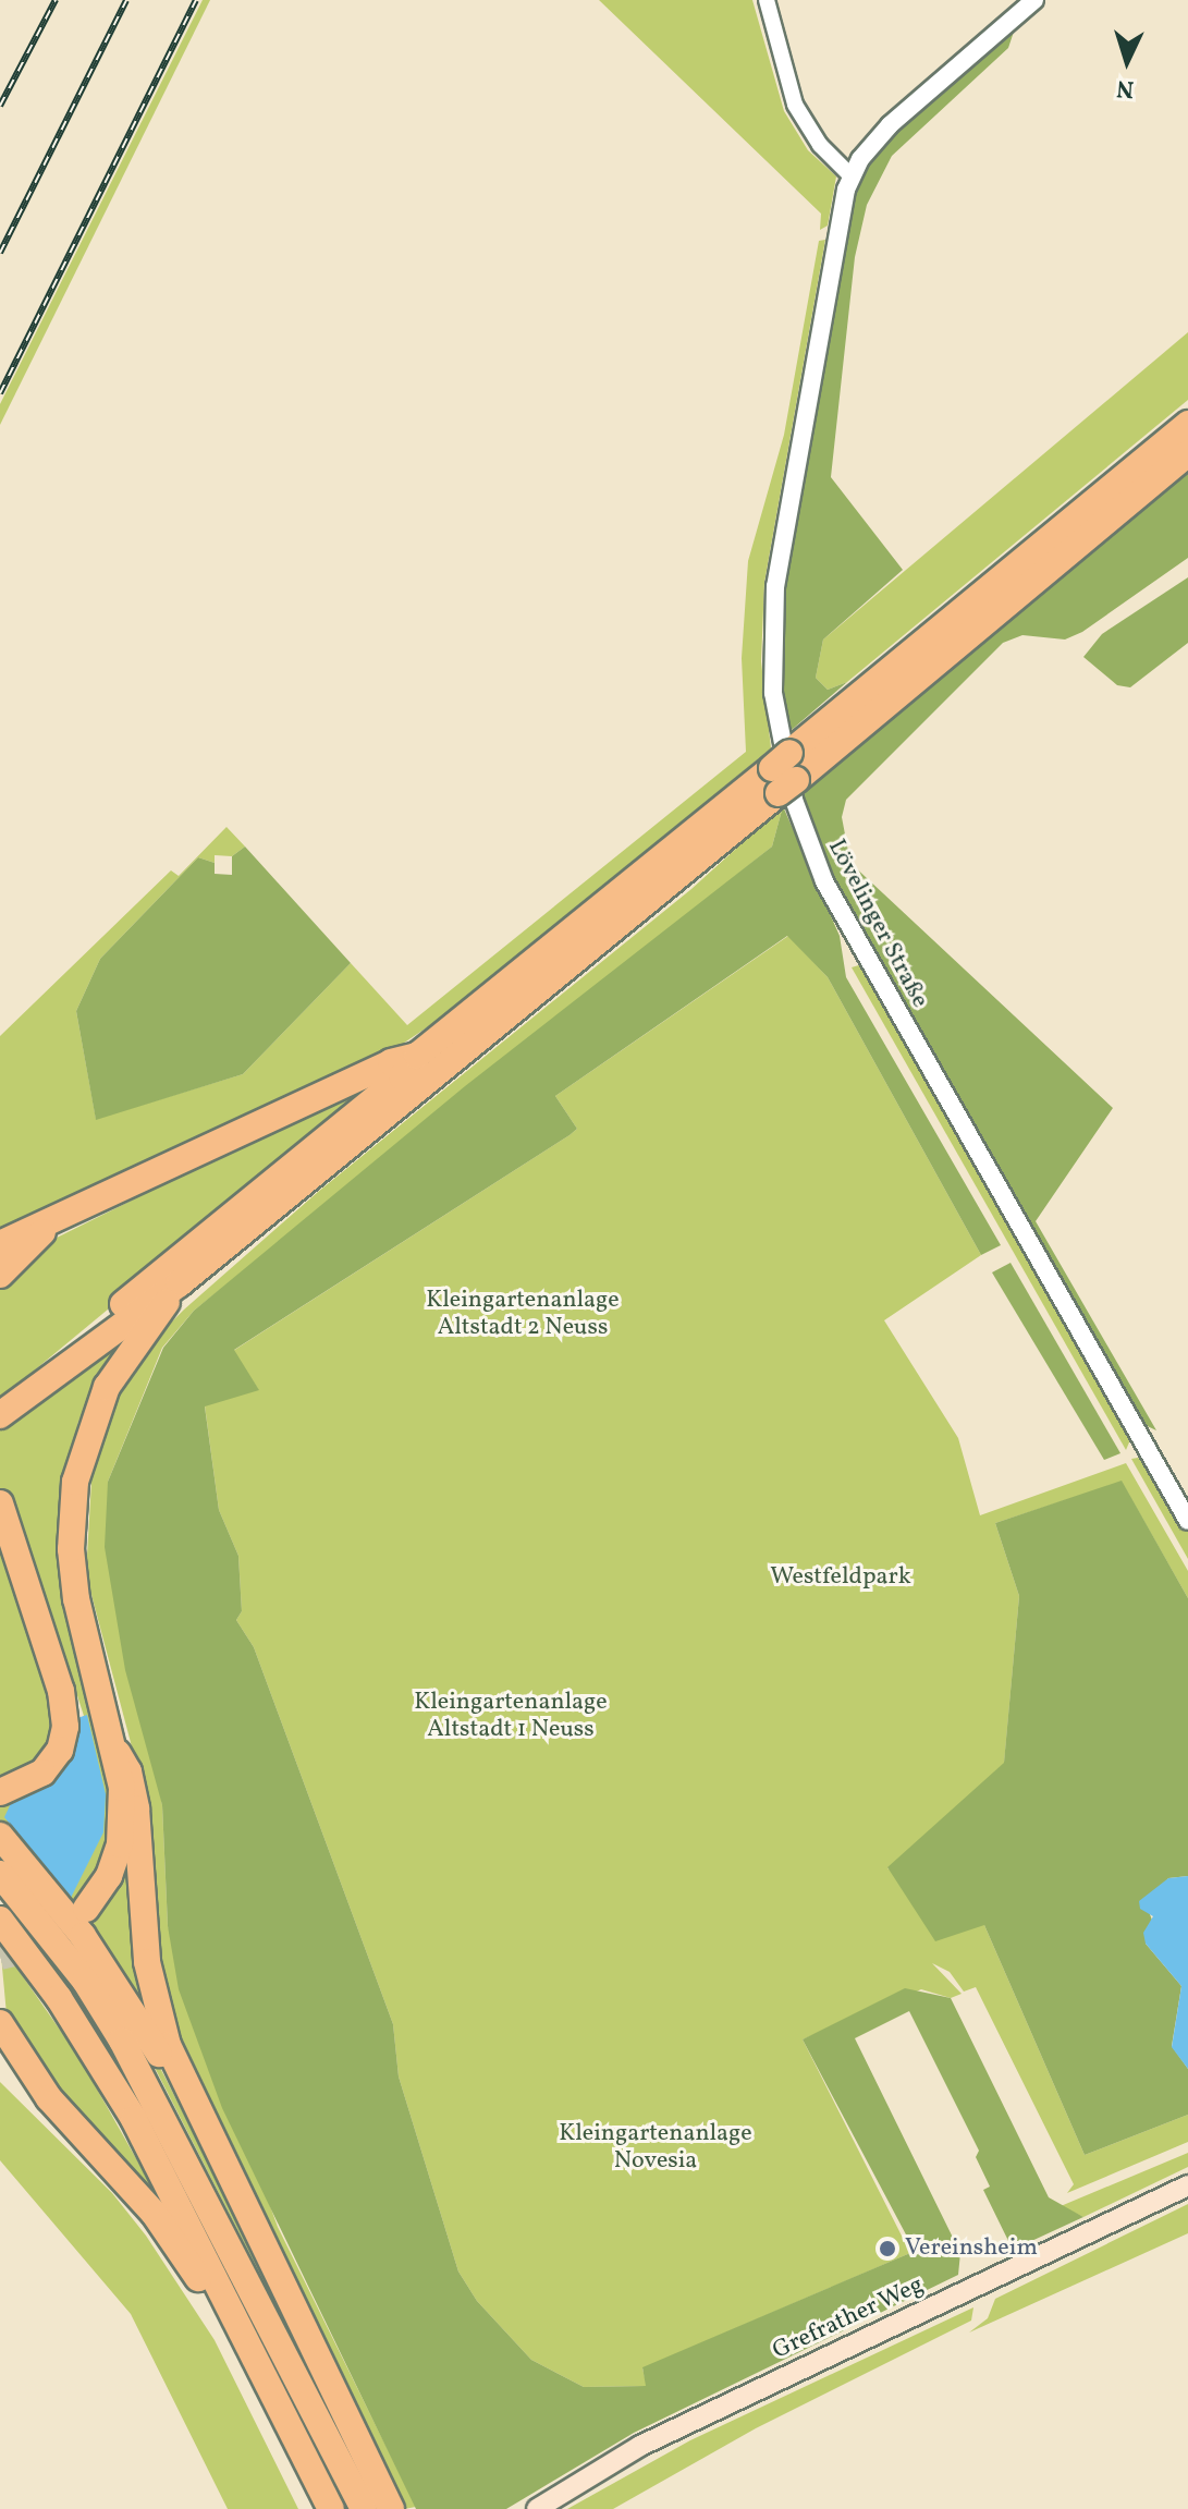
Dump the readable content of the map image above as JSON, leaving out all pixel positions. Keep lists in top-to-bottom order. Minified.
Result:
{"streets":{"main road":["Grefrather Weg"],"street":["Lövelinger Straße"]},"parks":["Kleingartenanlage Altstadt 2 Neuss","Westfeldpark","Kleingartenanlage Altstadt 1 Neuss","Kleingartenanlage Novesia"],"places":["Vereinsheim"],"north":"bottom"}
